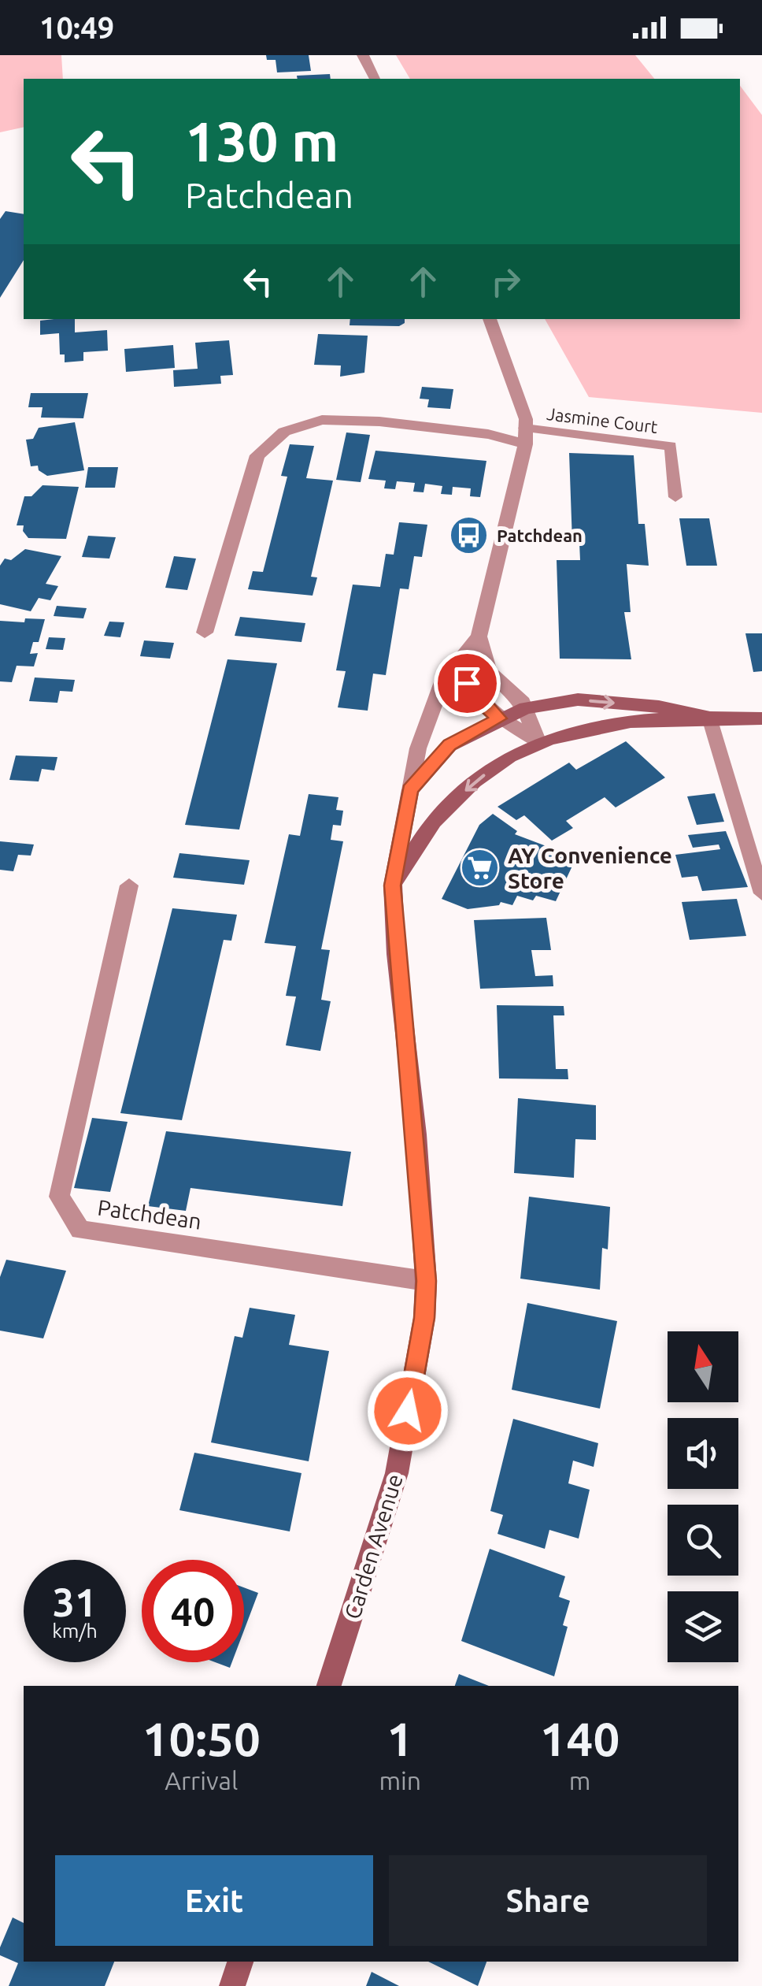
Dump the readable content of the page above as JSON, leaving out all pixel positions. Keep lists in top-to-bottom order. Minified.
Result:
{"streets":{"street":["Patchdean","Carden Avenue"],"lane":["Jasmine Court"]},"crossings":[["Patchdean","Carden Avenue"]],"places":{"bus stop":["Patchdean"],"supermarket":["AY Convenience Store"]},"north":"top","page":{"status":"10:49","turn":["130 m","Patchdean"],"speed":"31 km/h","limit":"40","eta":["10:50","Arrival","1","min","140","m"],"buttons":["Exit","Share"]}}
